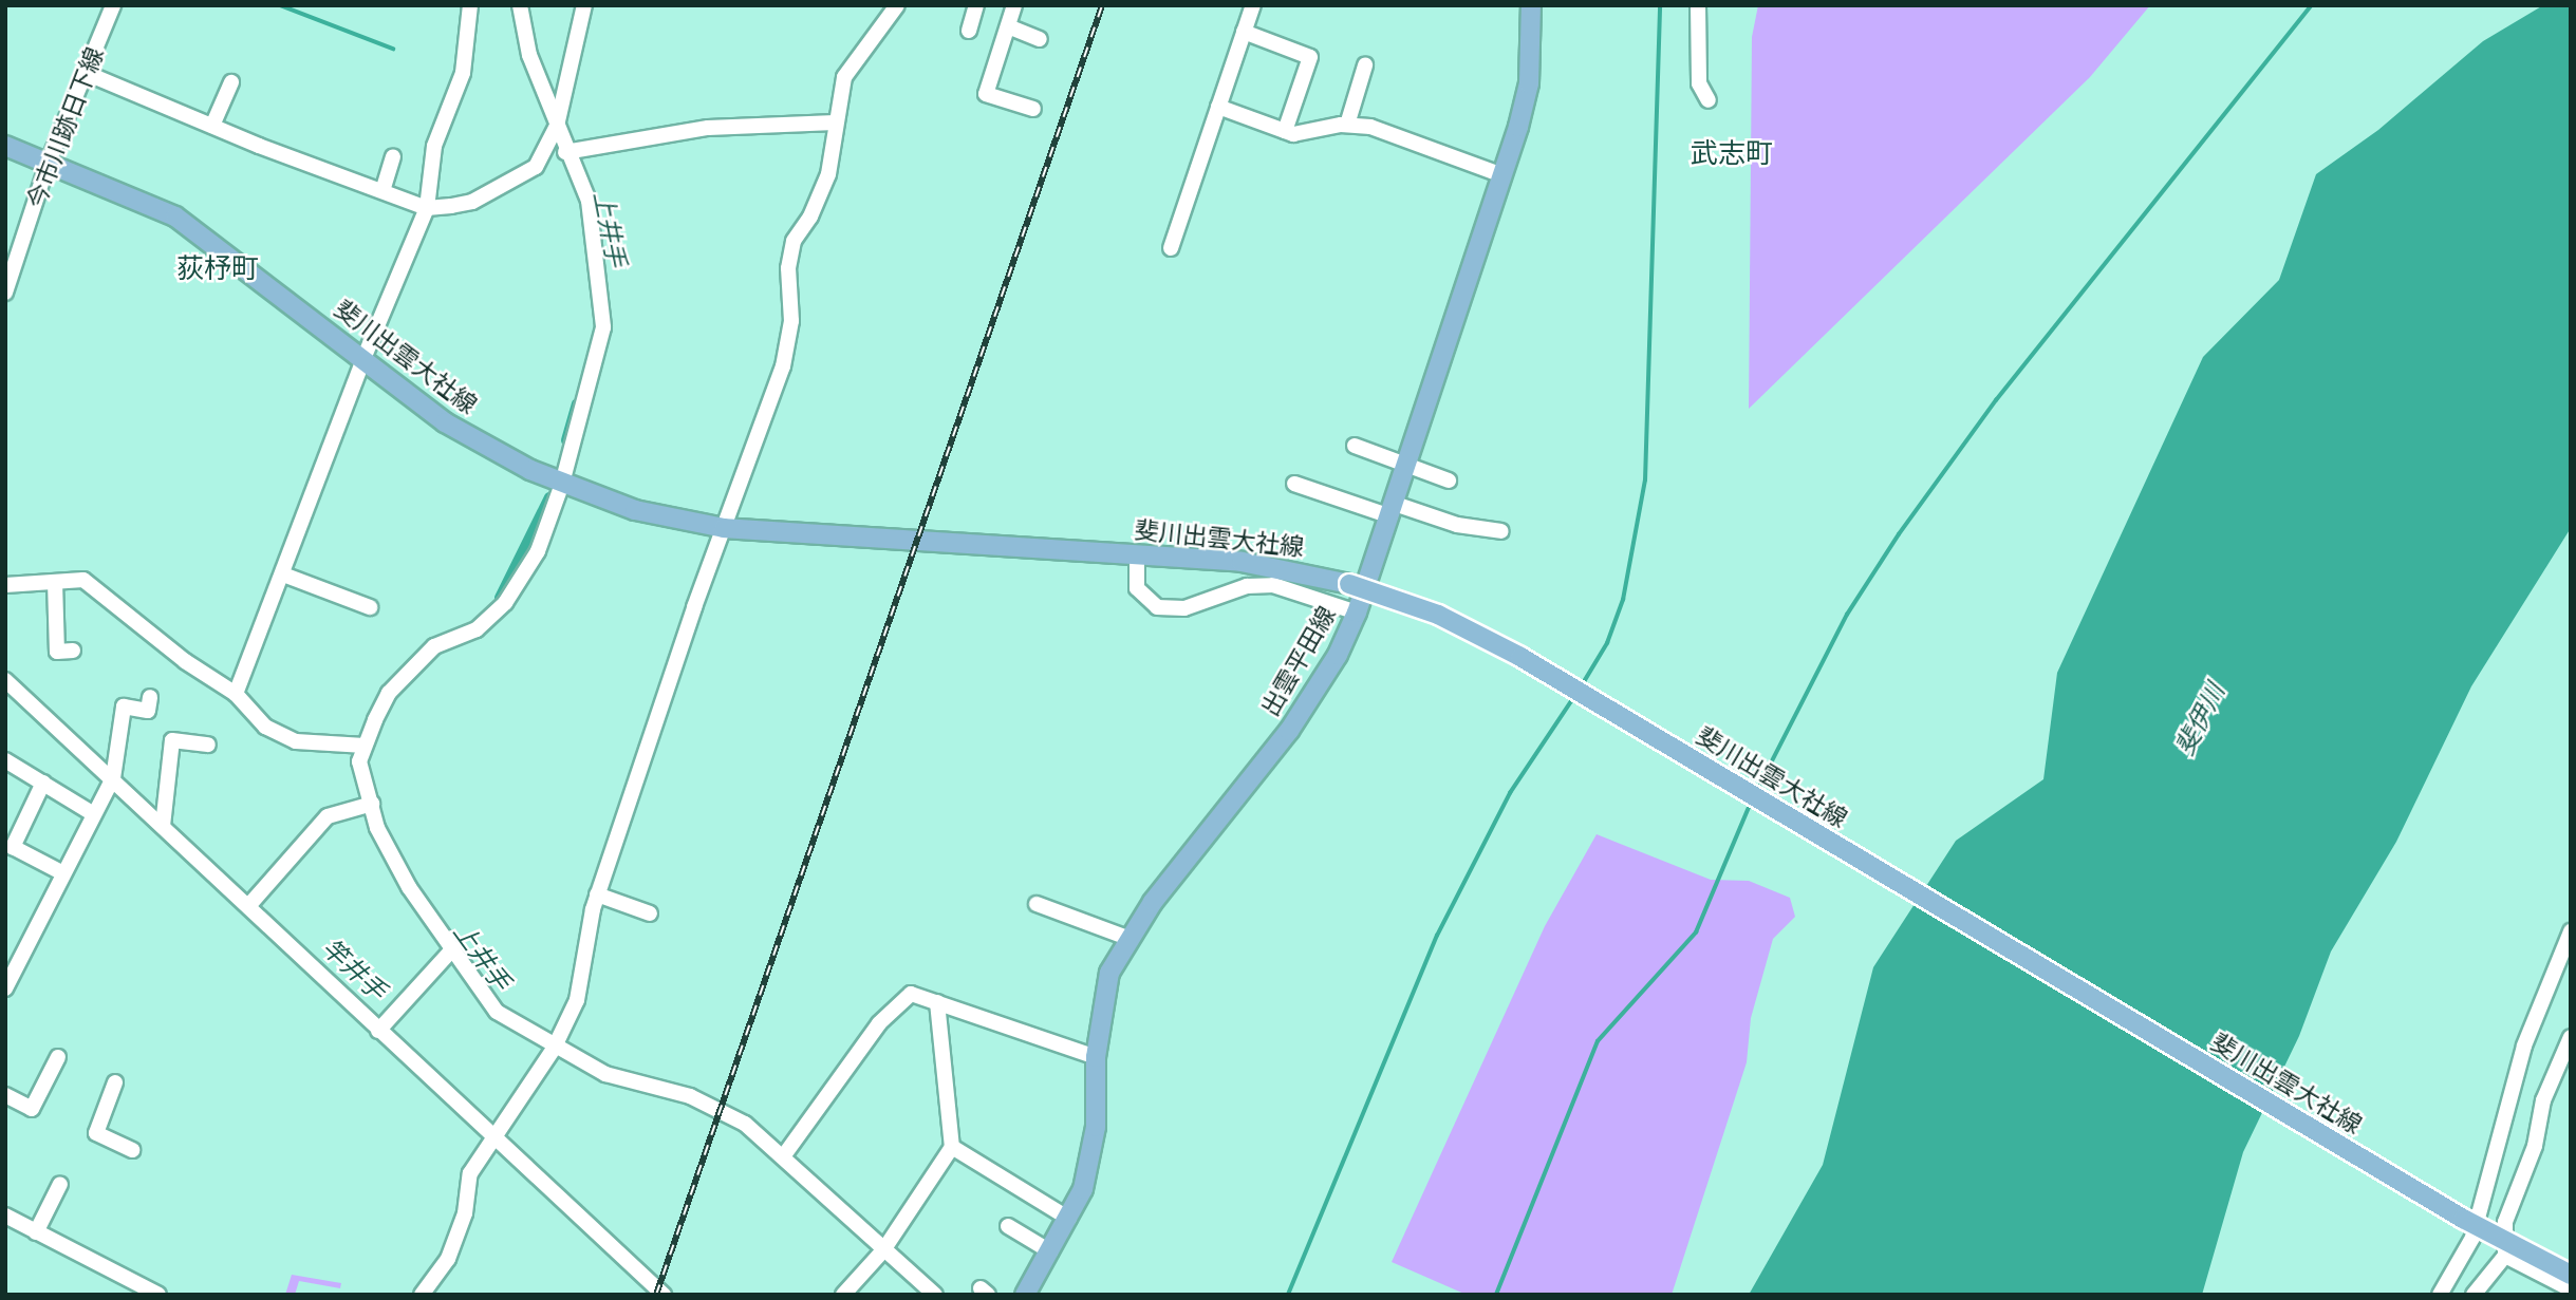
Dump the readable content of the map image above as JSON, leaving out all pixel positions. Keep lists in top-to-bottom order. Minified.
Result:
{"streets":{"main road":["斐川出雲大社線","出雲平田線"],"street":["今市川跡日下線"]},"crossings":[["今市川跡日下線","斐川出雲大社線"]],"districts":["武志町","荻杼町"],"water":["上井手","斐伊川","竿井手"]}
